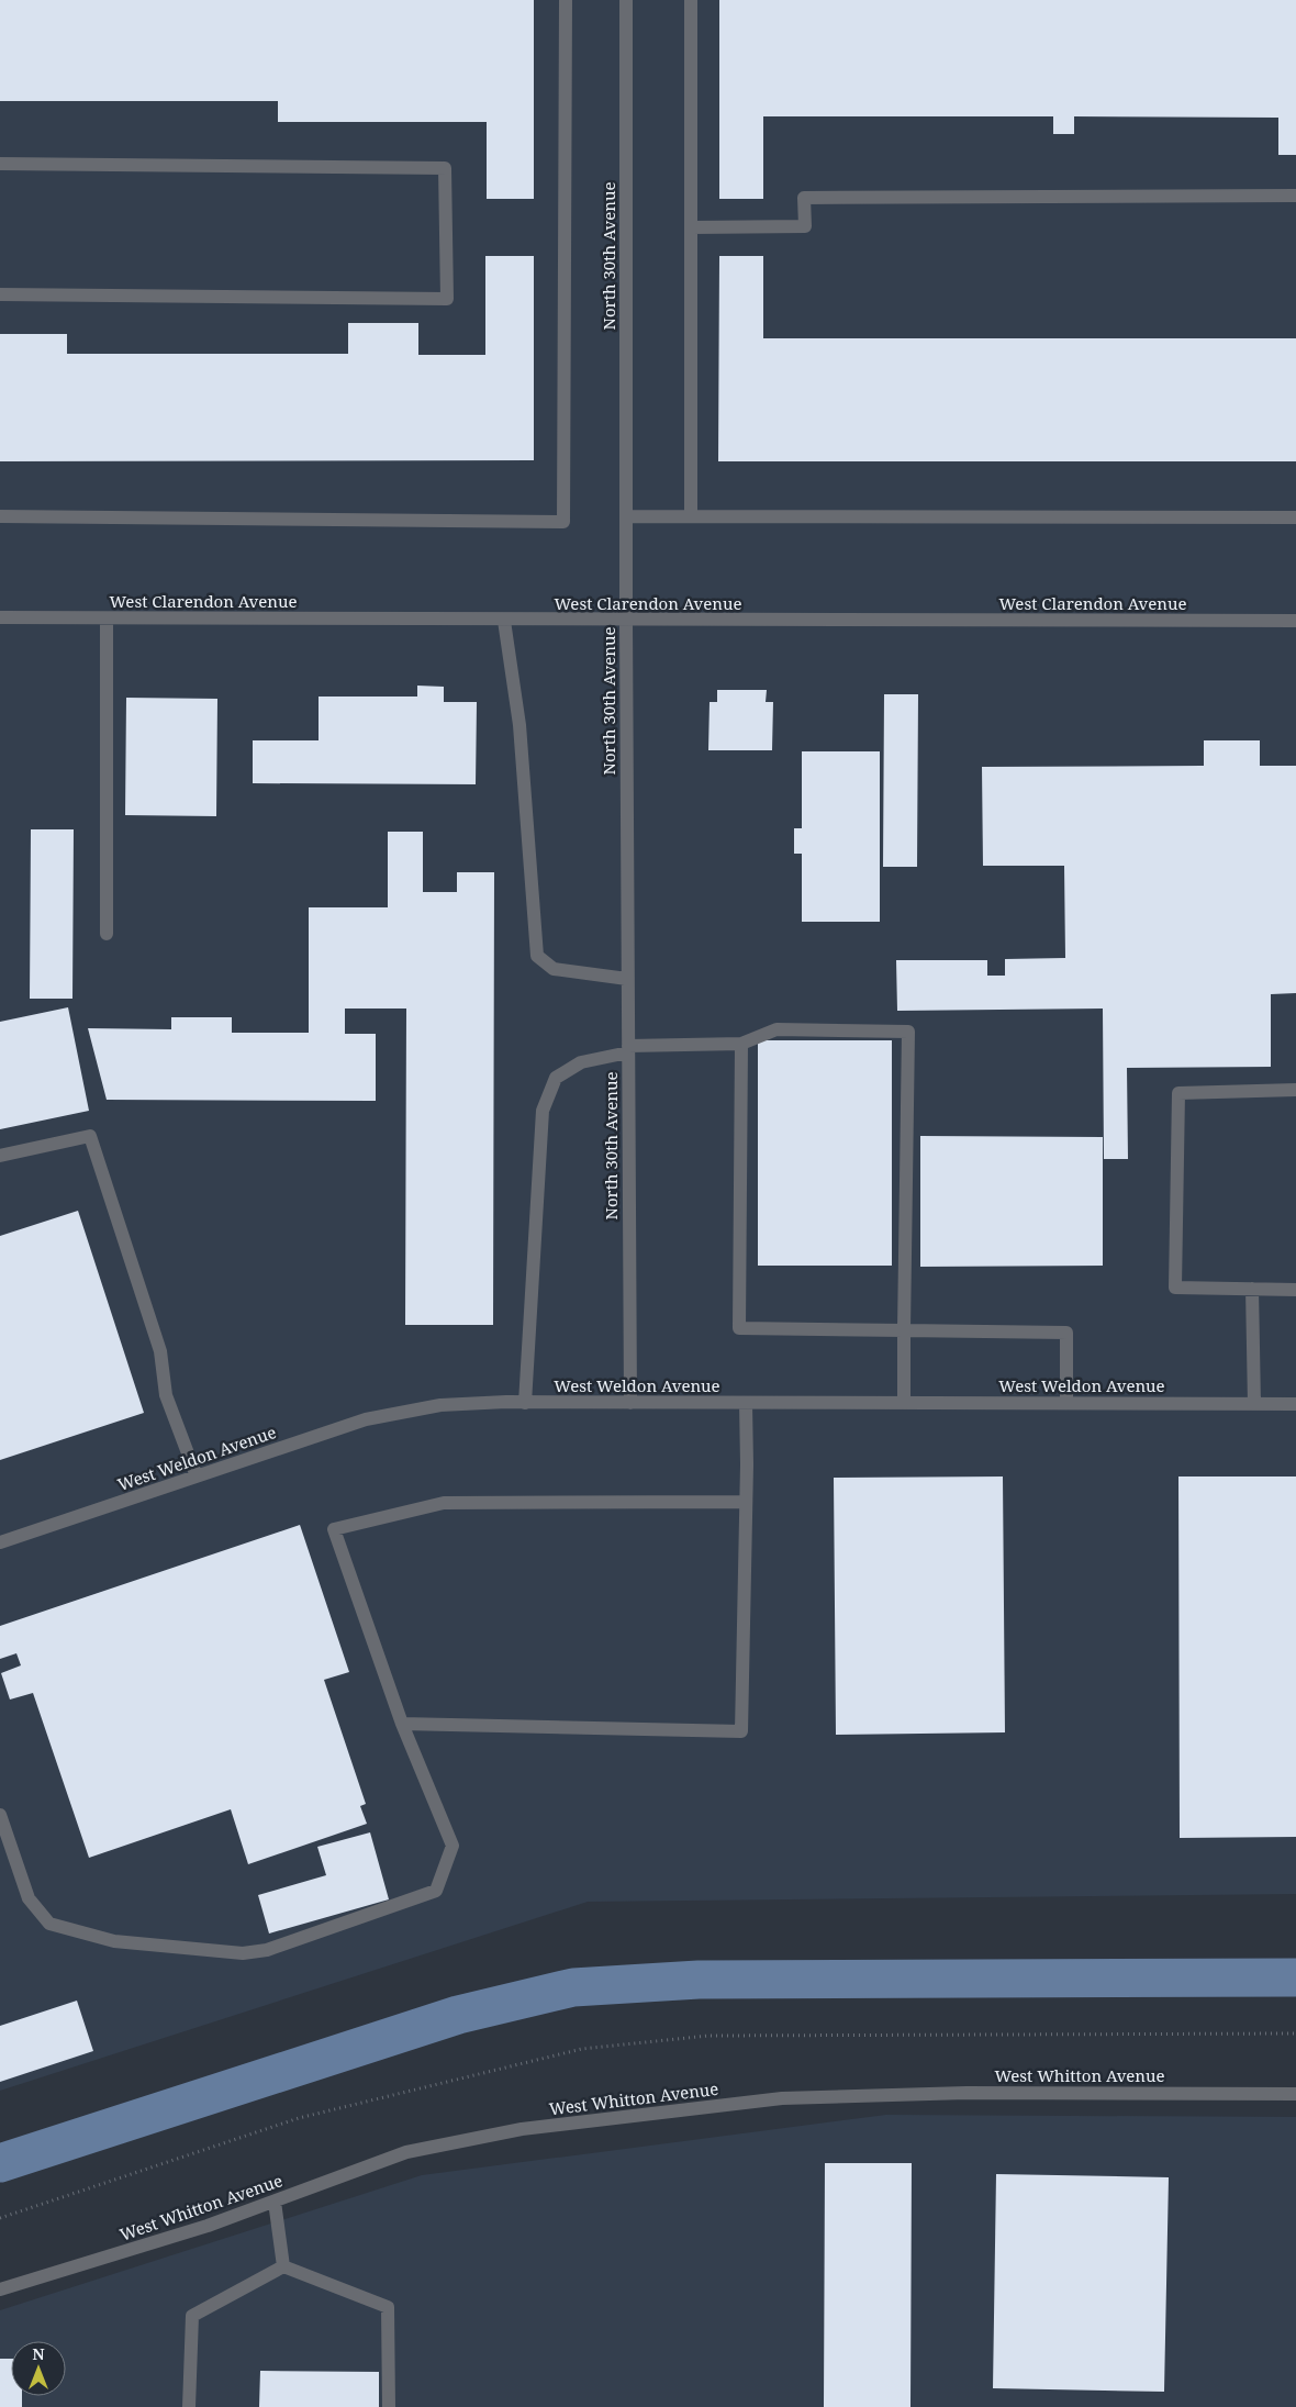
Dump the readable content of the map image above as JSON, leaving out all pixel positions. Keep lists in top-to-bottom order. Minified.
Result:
{"streets":{"street":["North 30th Avenue","West Clarendon Avenue","West Weldon Avenue","West Whitton Avenue"]},"crossings":[["North 30th Avenue","West Clarendon Avenue"],["North 30th Avenue","West Weldon Avenue"]],"north":"top"}
